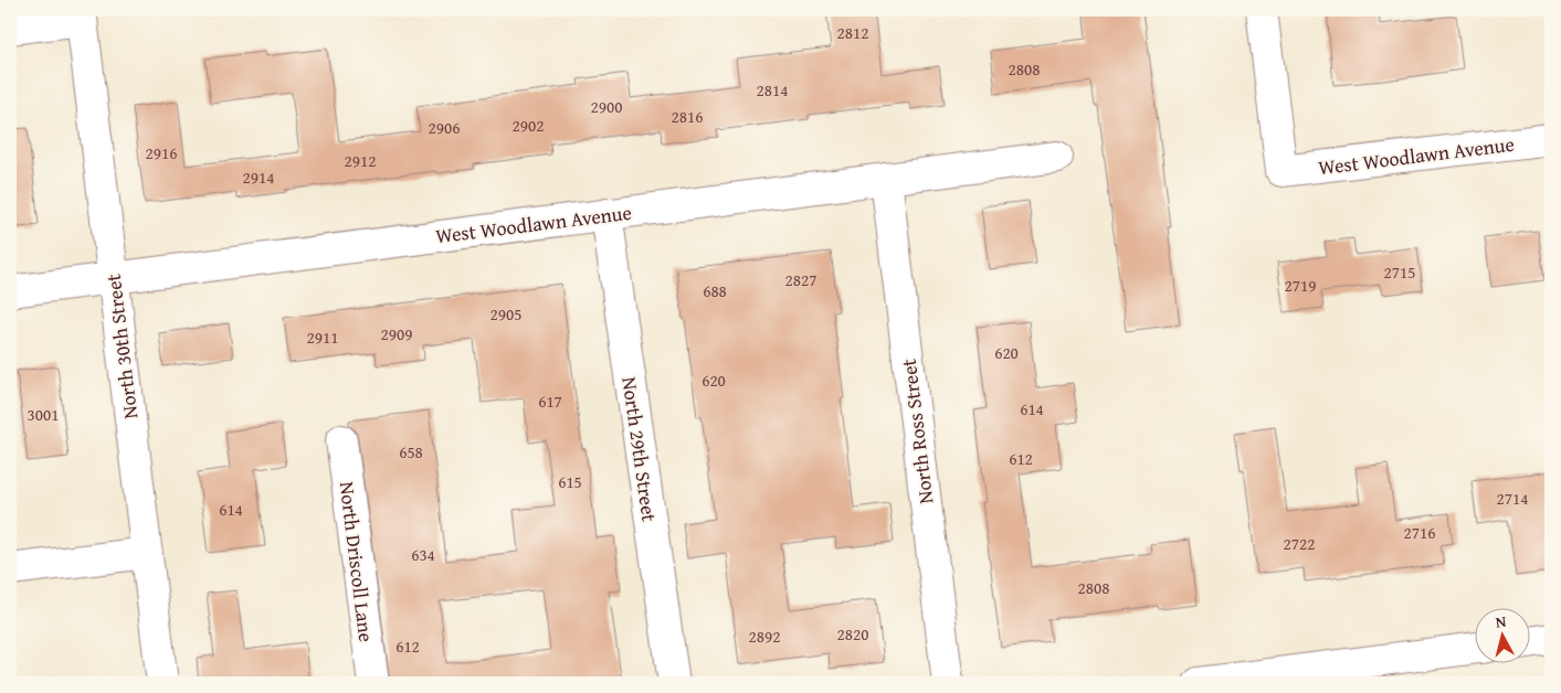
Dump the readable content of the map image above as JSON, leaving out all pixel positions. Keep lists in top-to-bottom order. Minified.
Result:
{"streets":{"street":["West Woodlawn Avenue","North 30th Street","North Ross Street","North 29th Street","North Driscoll Lane"]},"crossings":[["West Woodlawn Avenue","North 30th Street"],["West Woodlawn Avenue","North Ross Street"],["West Woodlawn Avenue","North 29th Street"]],"house_numbers":["2812","2808","2814","2900","2816","2902","2906","2916","2912","2914","2715","2827","2719","688","2905","2909","2911","620","620","617","614","3001","658","612","615","2714","614","2716","2722","634","2808","2820","2892","612"],"north":"top"}
